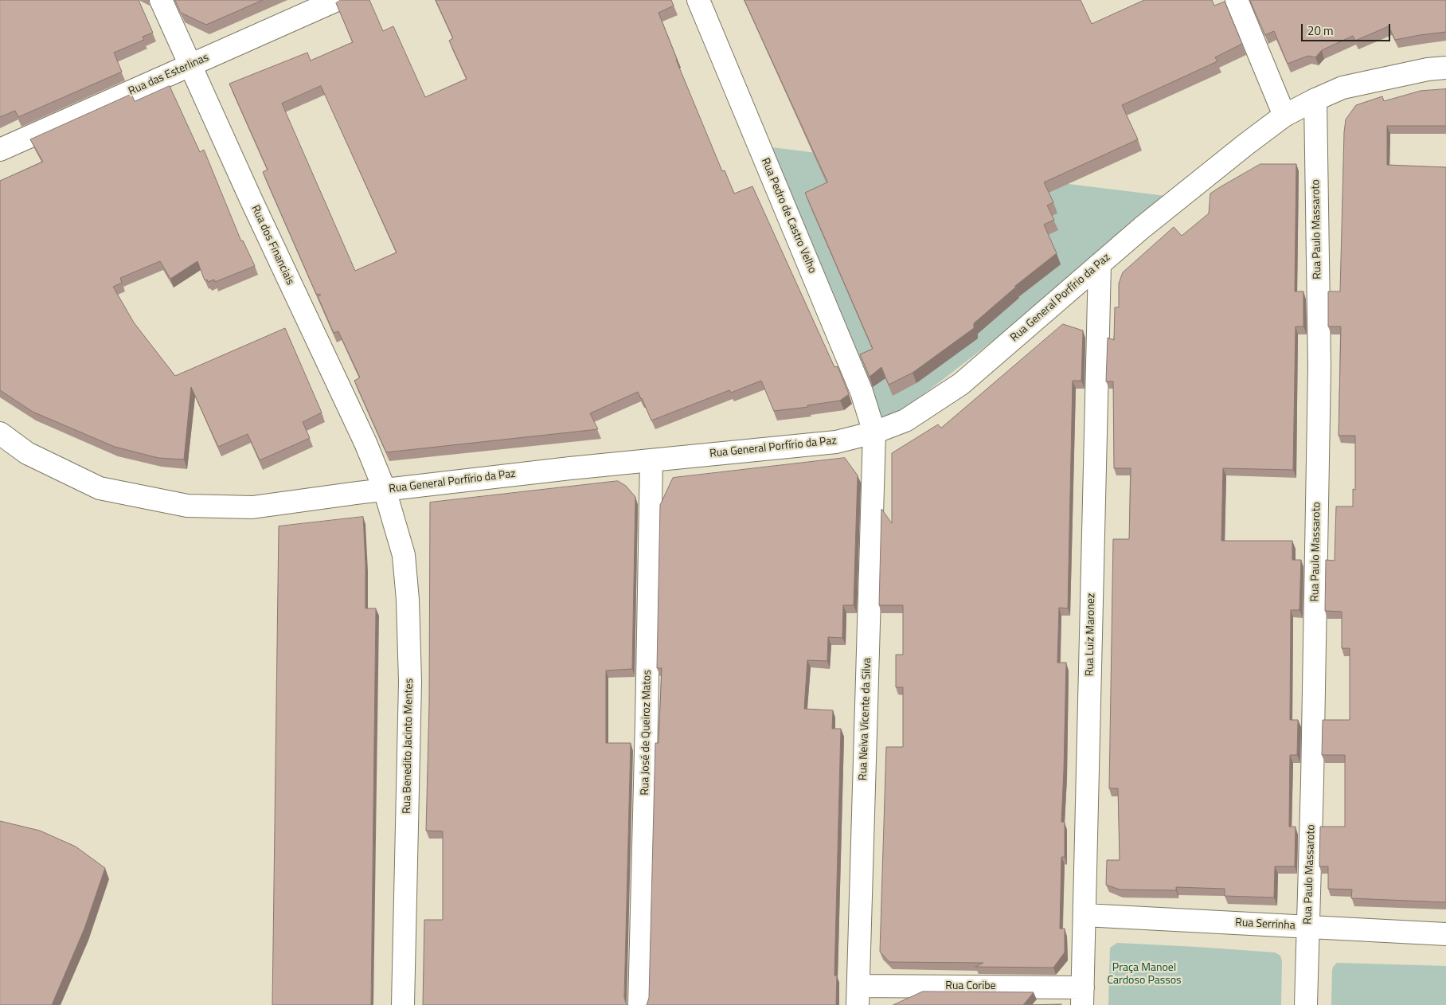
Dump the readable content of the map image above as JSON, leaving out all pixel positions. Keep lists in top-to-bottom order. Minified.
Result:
{"streets":{"street":["Rua das Esterlinas","Rua Pedro de Castro Velho","Rua Paulo Massaroto","Rua dos Financiais","Rua General Porfírio da Paz","Rua Luiz Maronez","Rua Neiva Vicente da Silva","Rua José de Queiroz Matos","Rua Benedito Jacinto Mentes","Rua Serrinha","Rua Coribe"]},"crossings":[["Rua das Esterlinas","Rua dos Financiais"],["Rua Pedro de Castro Velho","Rua General Porfírio da Paz"],["Rua Pedro de Castro Velho","Rua Neiva Vicente da Silva"],["Rua Paulo Massaroto","Rua General Porfírio da Paz"],["Rua Paulo Massaroto","Rua Serrinha"],["Rua dos Financiais","Rua General Porfírio da Paz"],["Rua dos Financiais","Rua Benedito Jacinto Mentes"],["Rua General Porfírio da Paz","Rua Luiz Maronez"],["Rua General Porfírio da Paz","Rua Neiva Vicente da Silva"],["Rua General Porfírio da Paz","Rua José de Queiroz Matos"],["Rua General Porfírio da Paz","Rua Benedito Jacinto Mentes"],["Rua Luiz Maronez","Rua Serrinha"],["Rua Luiz Maronez","Rua Coribe"],["Rua Neiva Vicente da Silva","Rua Coribe"]],"parks":["Praça Manoel Cardoso Passos"],"scale_bar":"20 m"}
